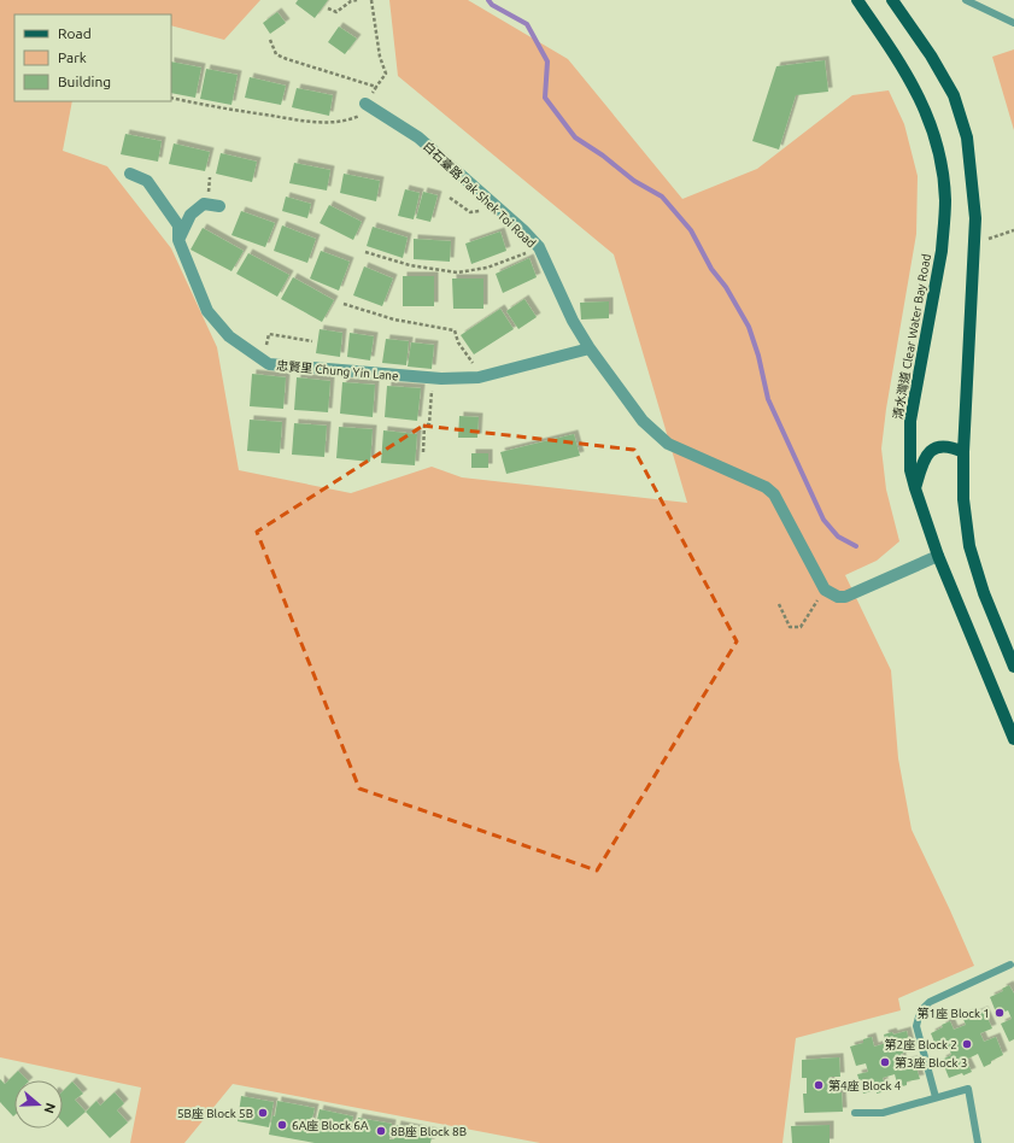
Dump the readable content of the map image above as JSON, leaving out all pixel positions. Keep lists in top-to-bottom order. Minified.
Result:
{"streets":{"main road":["清水灣道 Clear Water Bay Road"],"street":["白石臺路 Pak Shek Toi Road","忠賢里 Chung Yin Lane"]},"crossings":[["白石臺路 Pak Shek Toi Road","忠賢里 Chung Yin Lane"]],"places":["第1座 Block 1","第2座 Block 2","第3座 Block 3","第4座 Block 4","5B座 Block 5B","6A座 Block 6A","8B座 Block 8B"],"legend":["Road","Park","Building"],"north":"right"}
